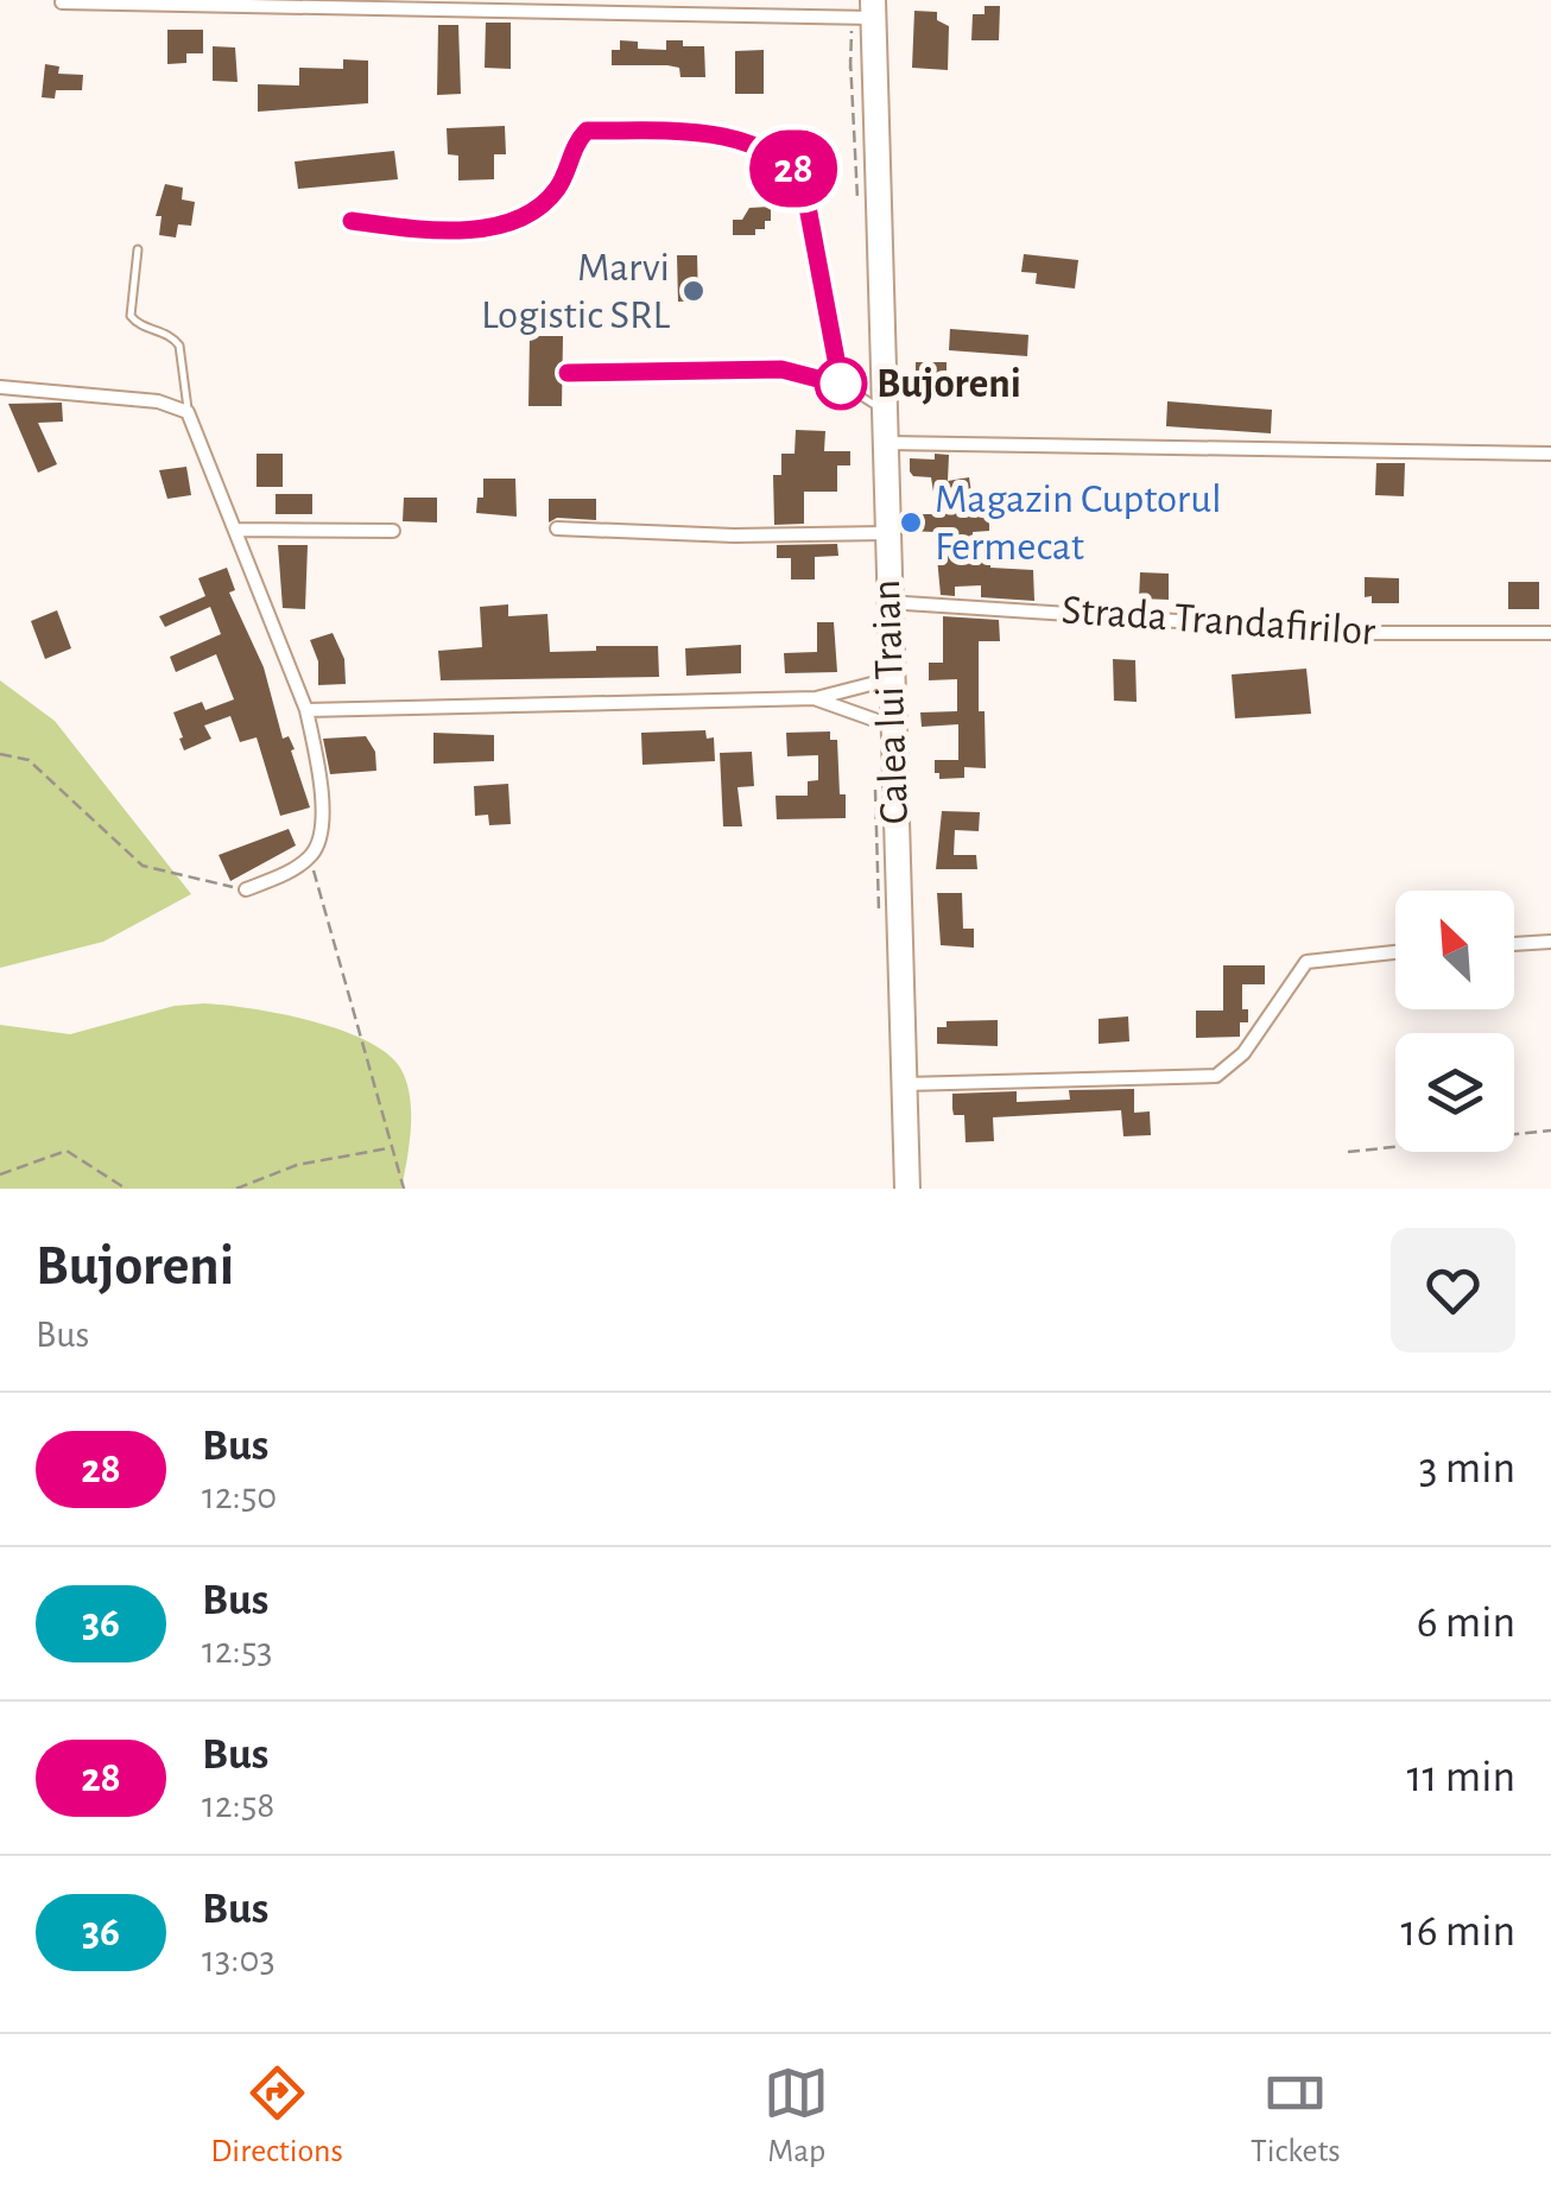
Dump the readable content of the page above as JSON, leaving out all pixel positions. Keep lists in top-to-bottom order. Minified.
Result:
{"streets":{"highway":["Calea lui Traian"],"street":["Strada Trandafirilor"]},"crossings":[["Strada Trandafirilor","Calea lui Traian"]],"places":["Marvi Logistic SRL","Bujoreni","Magazin Cuptorul Fermecat"],"lines":["bus line 28"],"north":"top left","page":{"on_map":"28","heading":["Bujoreni","Bus"],"list":[{"mark":"28","name":"Bus","note":"12:50","value":"3 min"},{"mark":"36","name":"Bus","note":"12:53","value":"6 min"},{"mark":"28","name":"Bus","note":"12:58","value":"11 min"},{"mark":"36","name":"Bus","note":"13:03","value":"16 min"}],"tabs":["Directions","Map","Tickets"]}}
